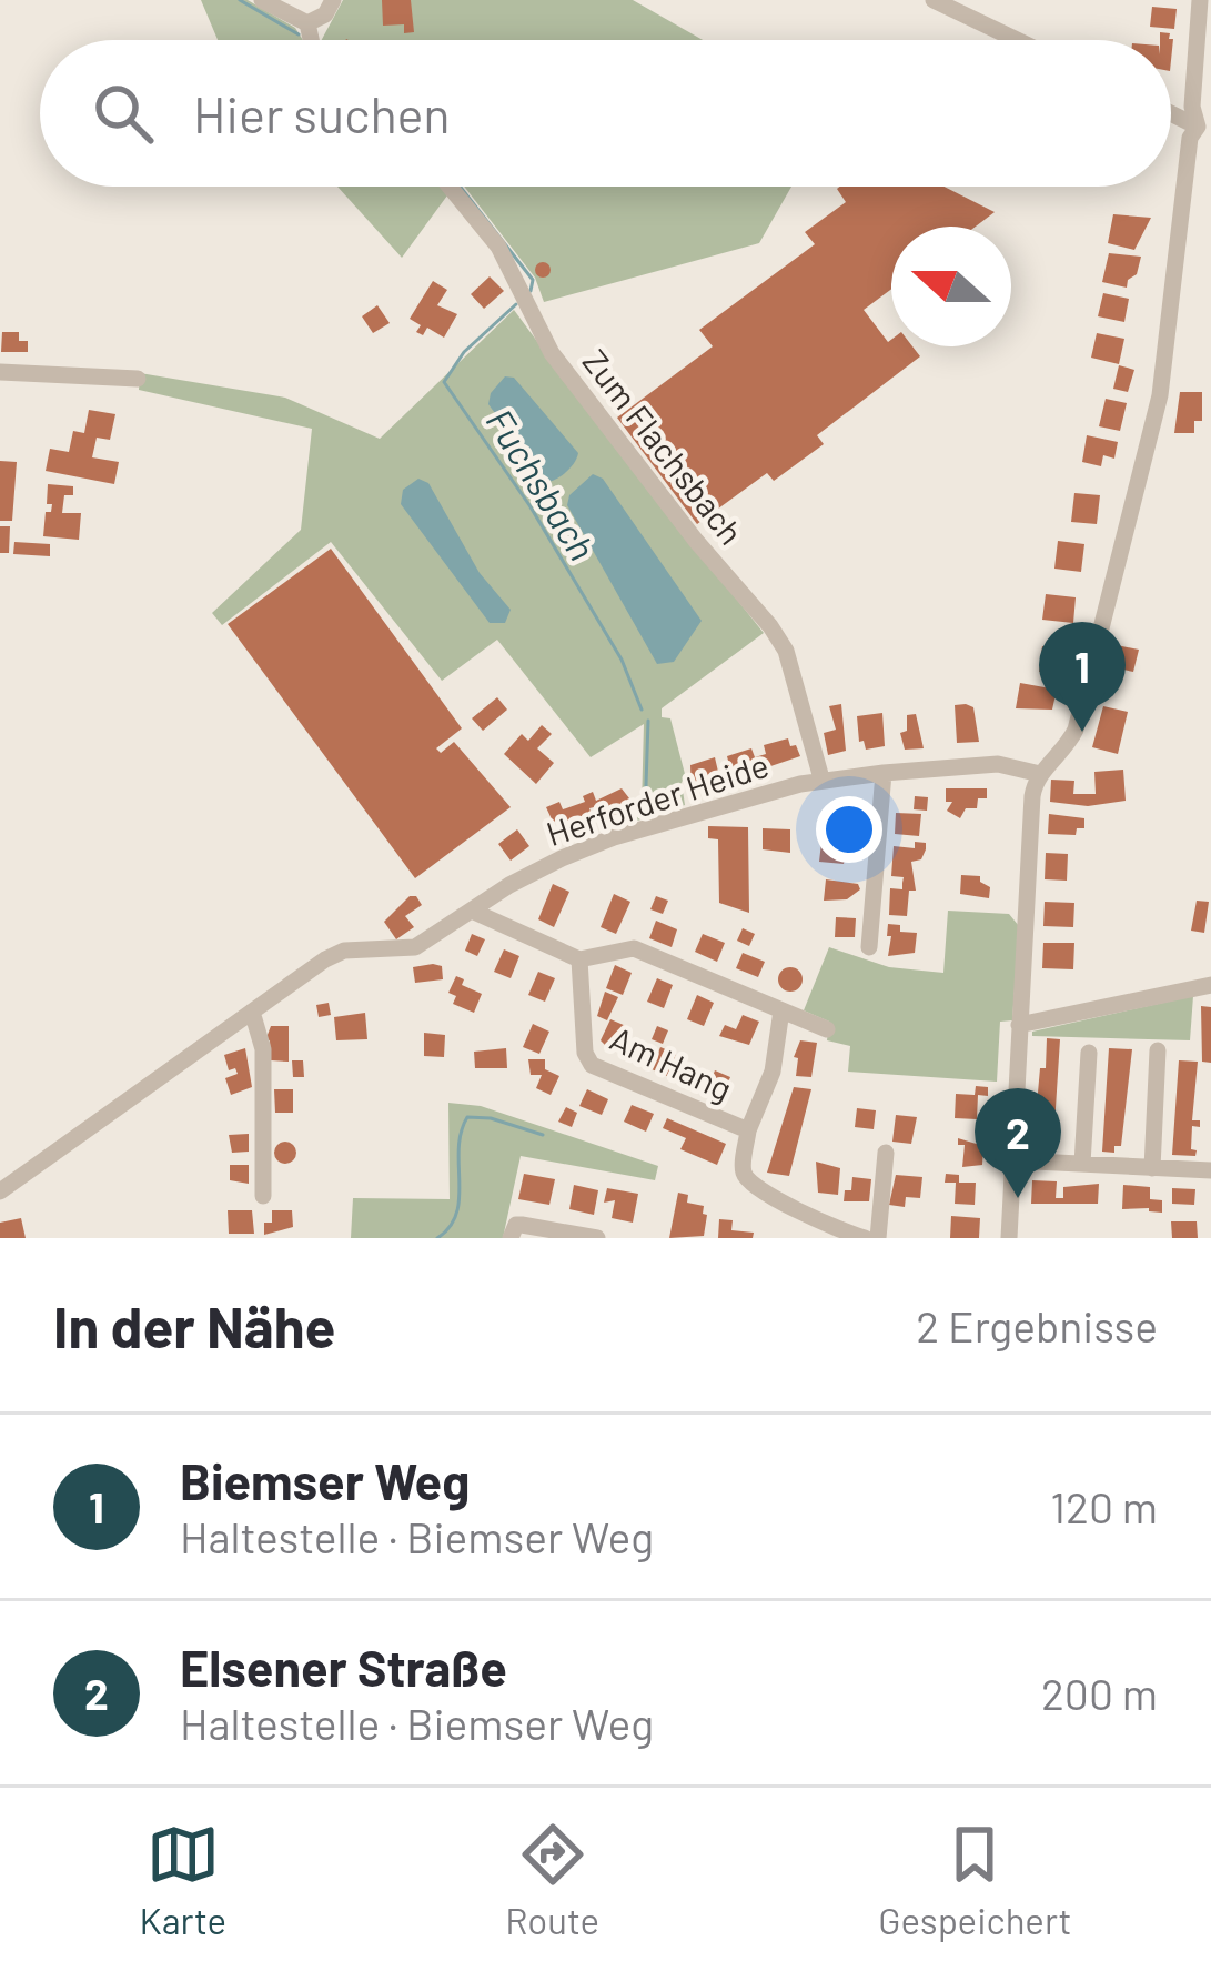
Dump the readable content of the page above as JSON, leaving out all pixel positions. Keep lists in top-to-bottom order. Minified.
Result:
{"streets":{"street":["Zum Flachsbach","Herforder Heide","Am Hang"]},"crossings":[["Zum Flachsbach","Herforder Heide"]],"water":["Fuchsbach"],"north":"left","page":{"search":"Hier suchen","pins":["1","2"],"heading":["In der Nähe","2 Ergebnisse"],"list":[{"mark":"1","name":"Biemser Weg","note":"Haltestelle · Biemser Weg","value":"120 m"},{"mark":"2","name":"Elsener Straße","note":"Haltestelle · Biemser Weg","value":"200 m"}],"nav":["Karte","Route","Gespeichert"]}}
